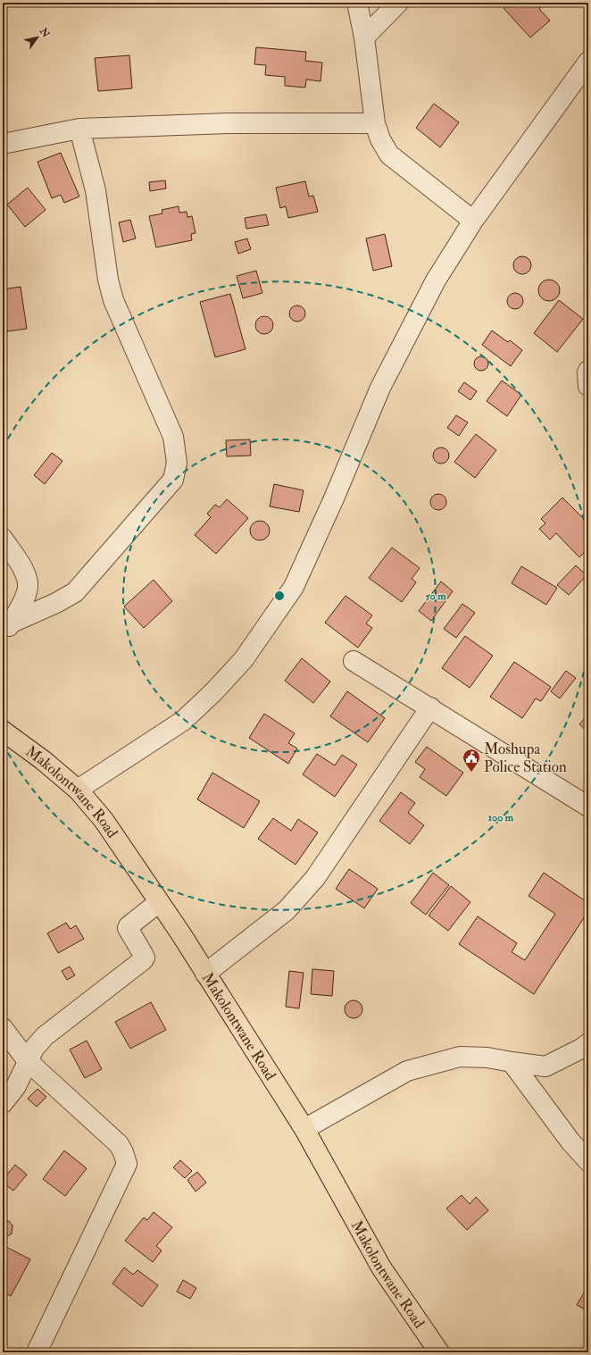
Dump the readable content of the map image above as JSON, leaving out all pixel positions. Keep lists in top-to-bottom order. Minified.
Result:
{"streets":{"main road":["Makolontwane Road"]},"places":{"public building":["Moshupa Police Station"]},"north":"top right","rings":["50 m","100 m"]}
